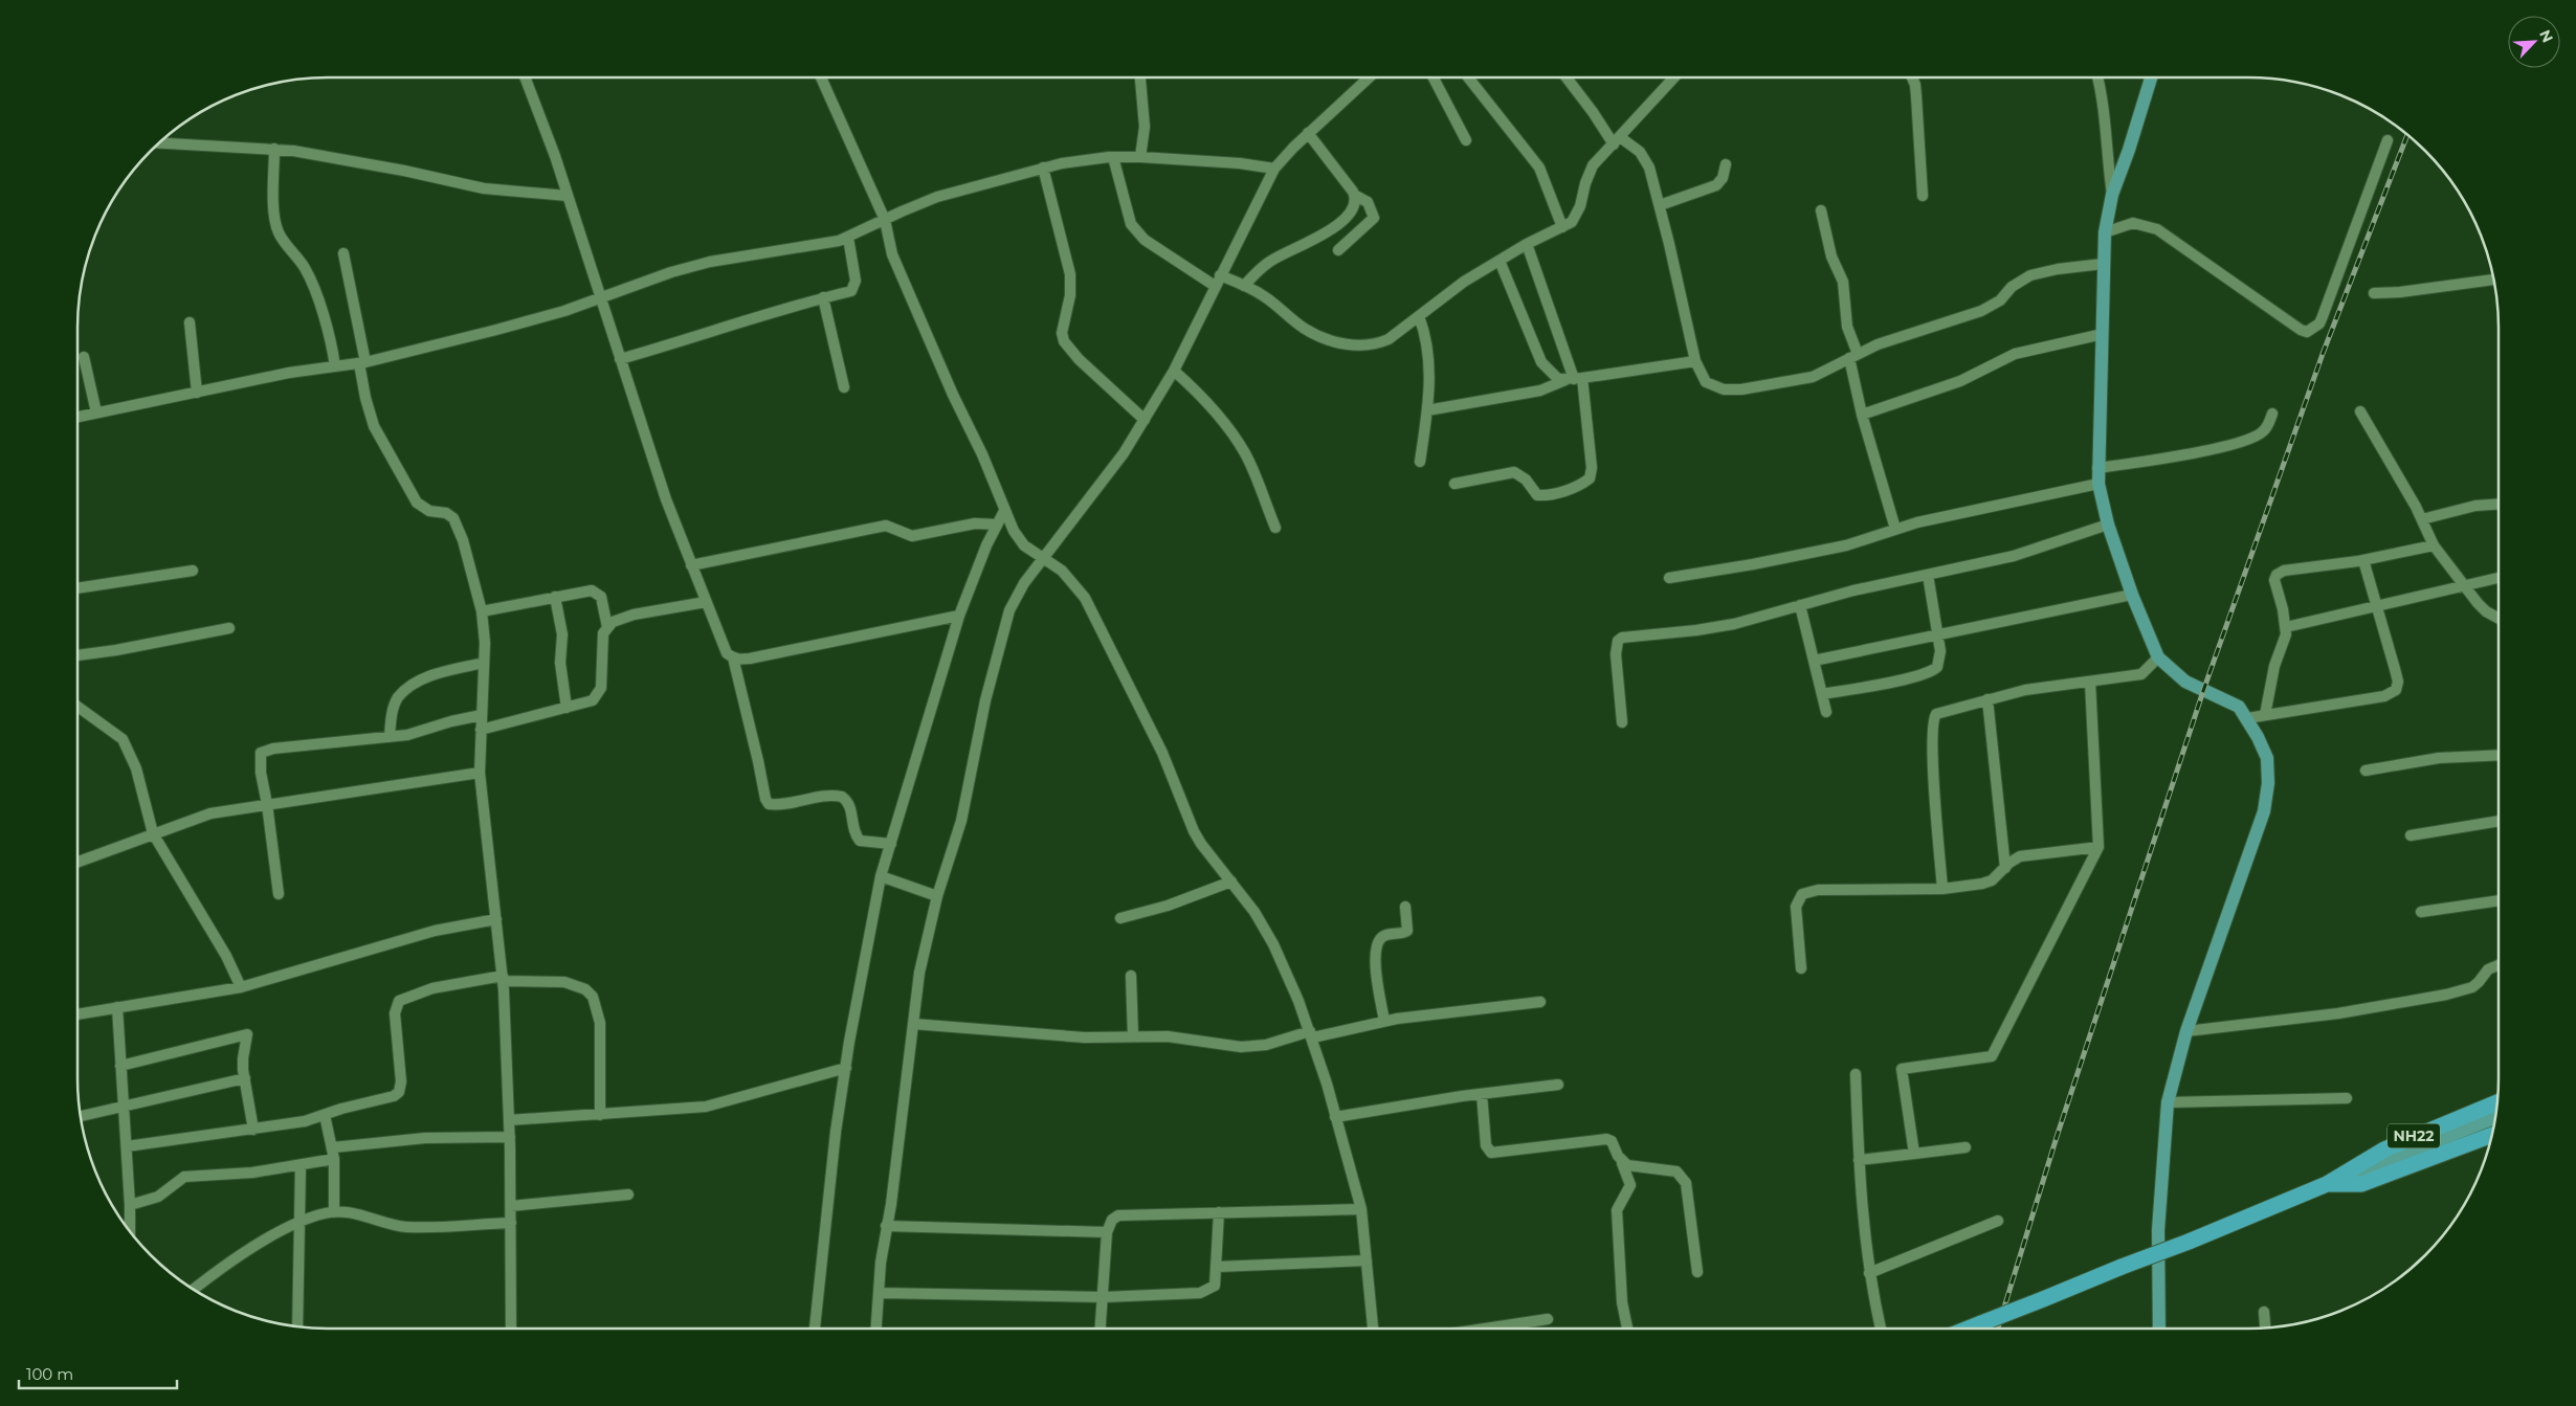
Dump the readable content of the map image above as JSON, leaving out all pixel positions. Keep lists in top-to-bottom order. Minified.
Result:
{"streets":{"highway":["NH22"]},"scale_bar":"100 m","north":"top right"}
